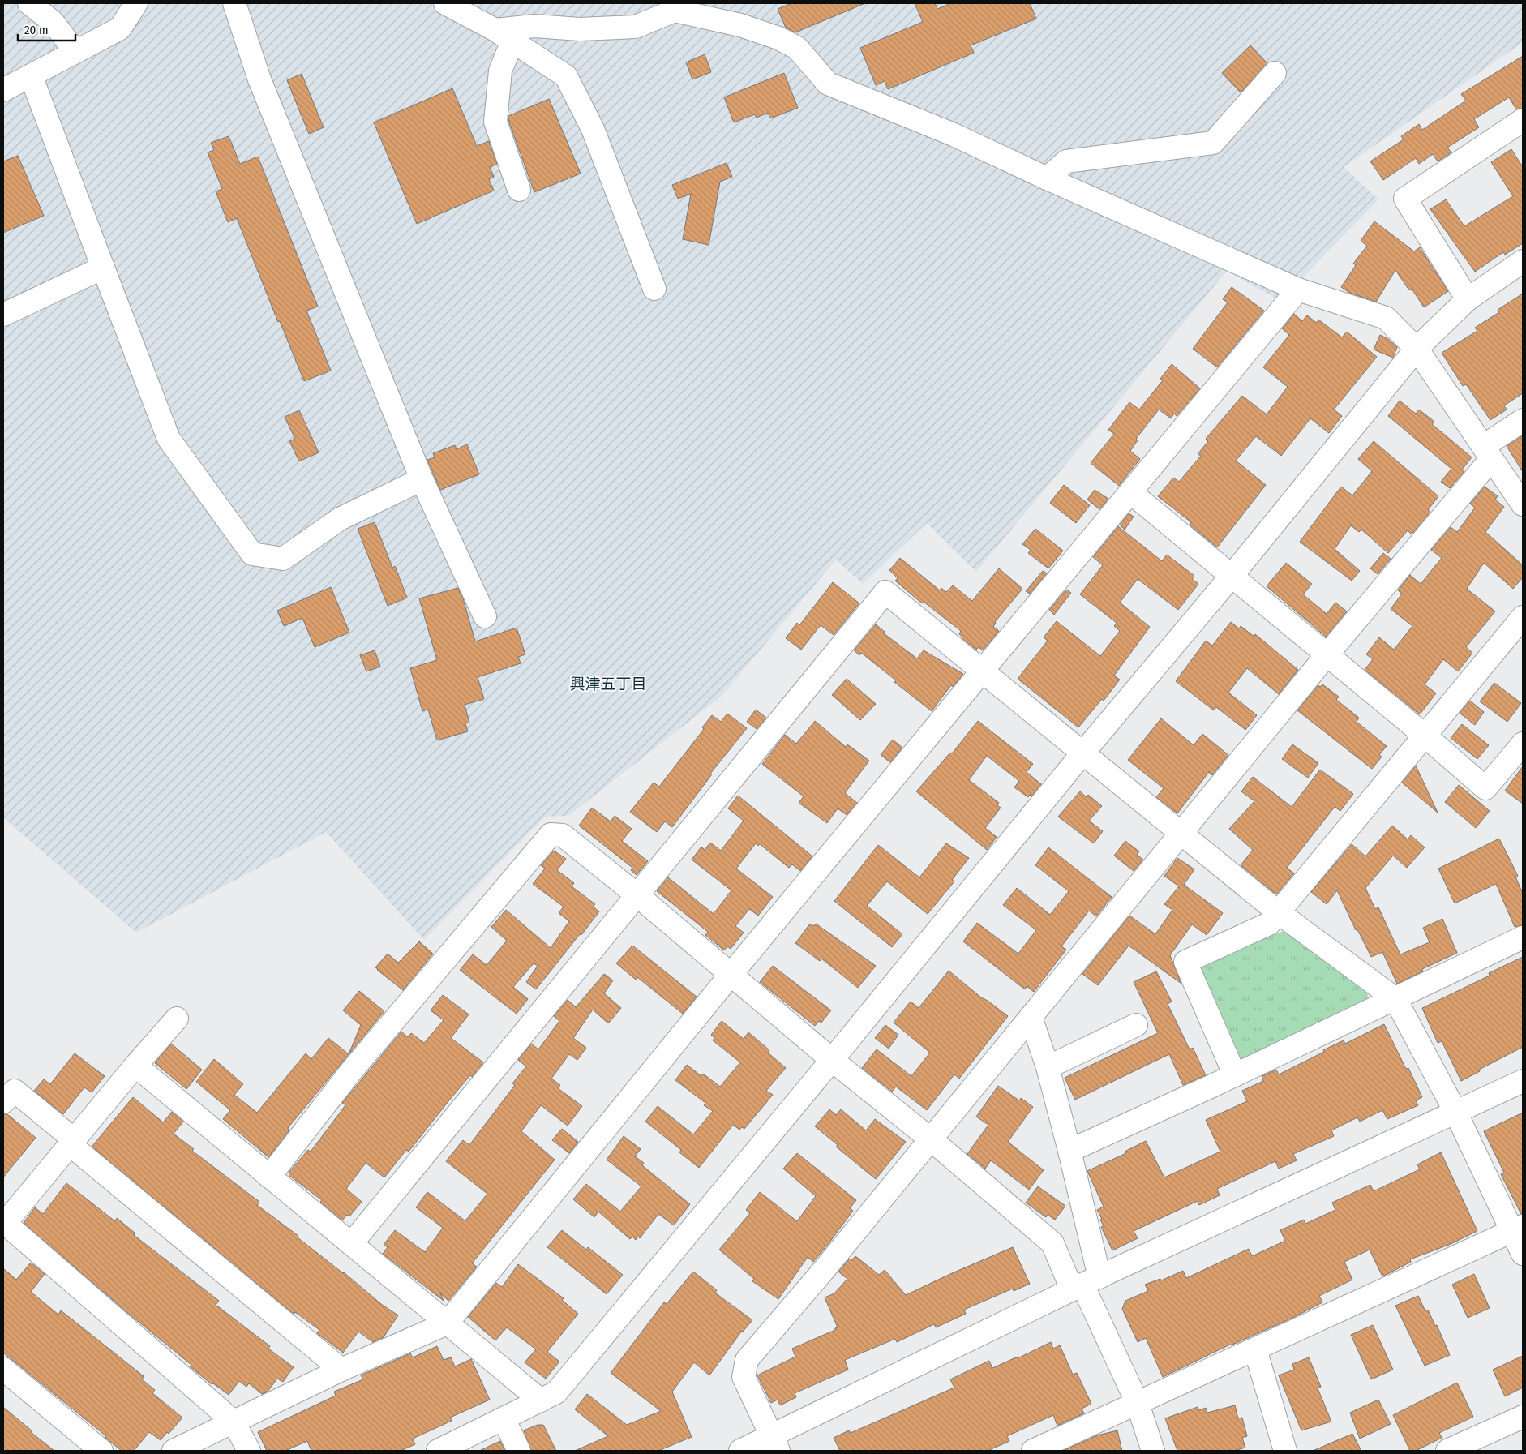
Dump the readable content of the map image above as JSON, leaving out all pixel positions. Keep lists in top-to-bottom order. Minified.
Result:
{"districts":["興津五丁目"],"scale_bar":"20 m"}
